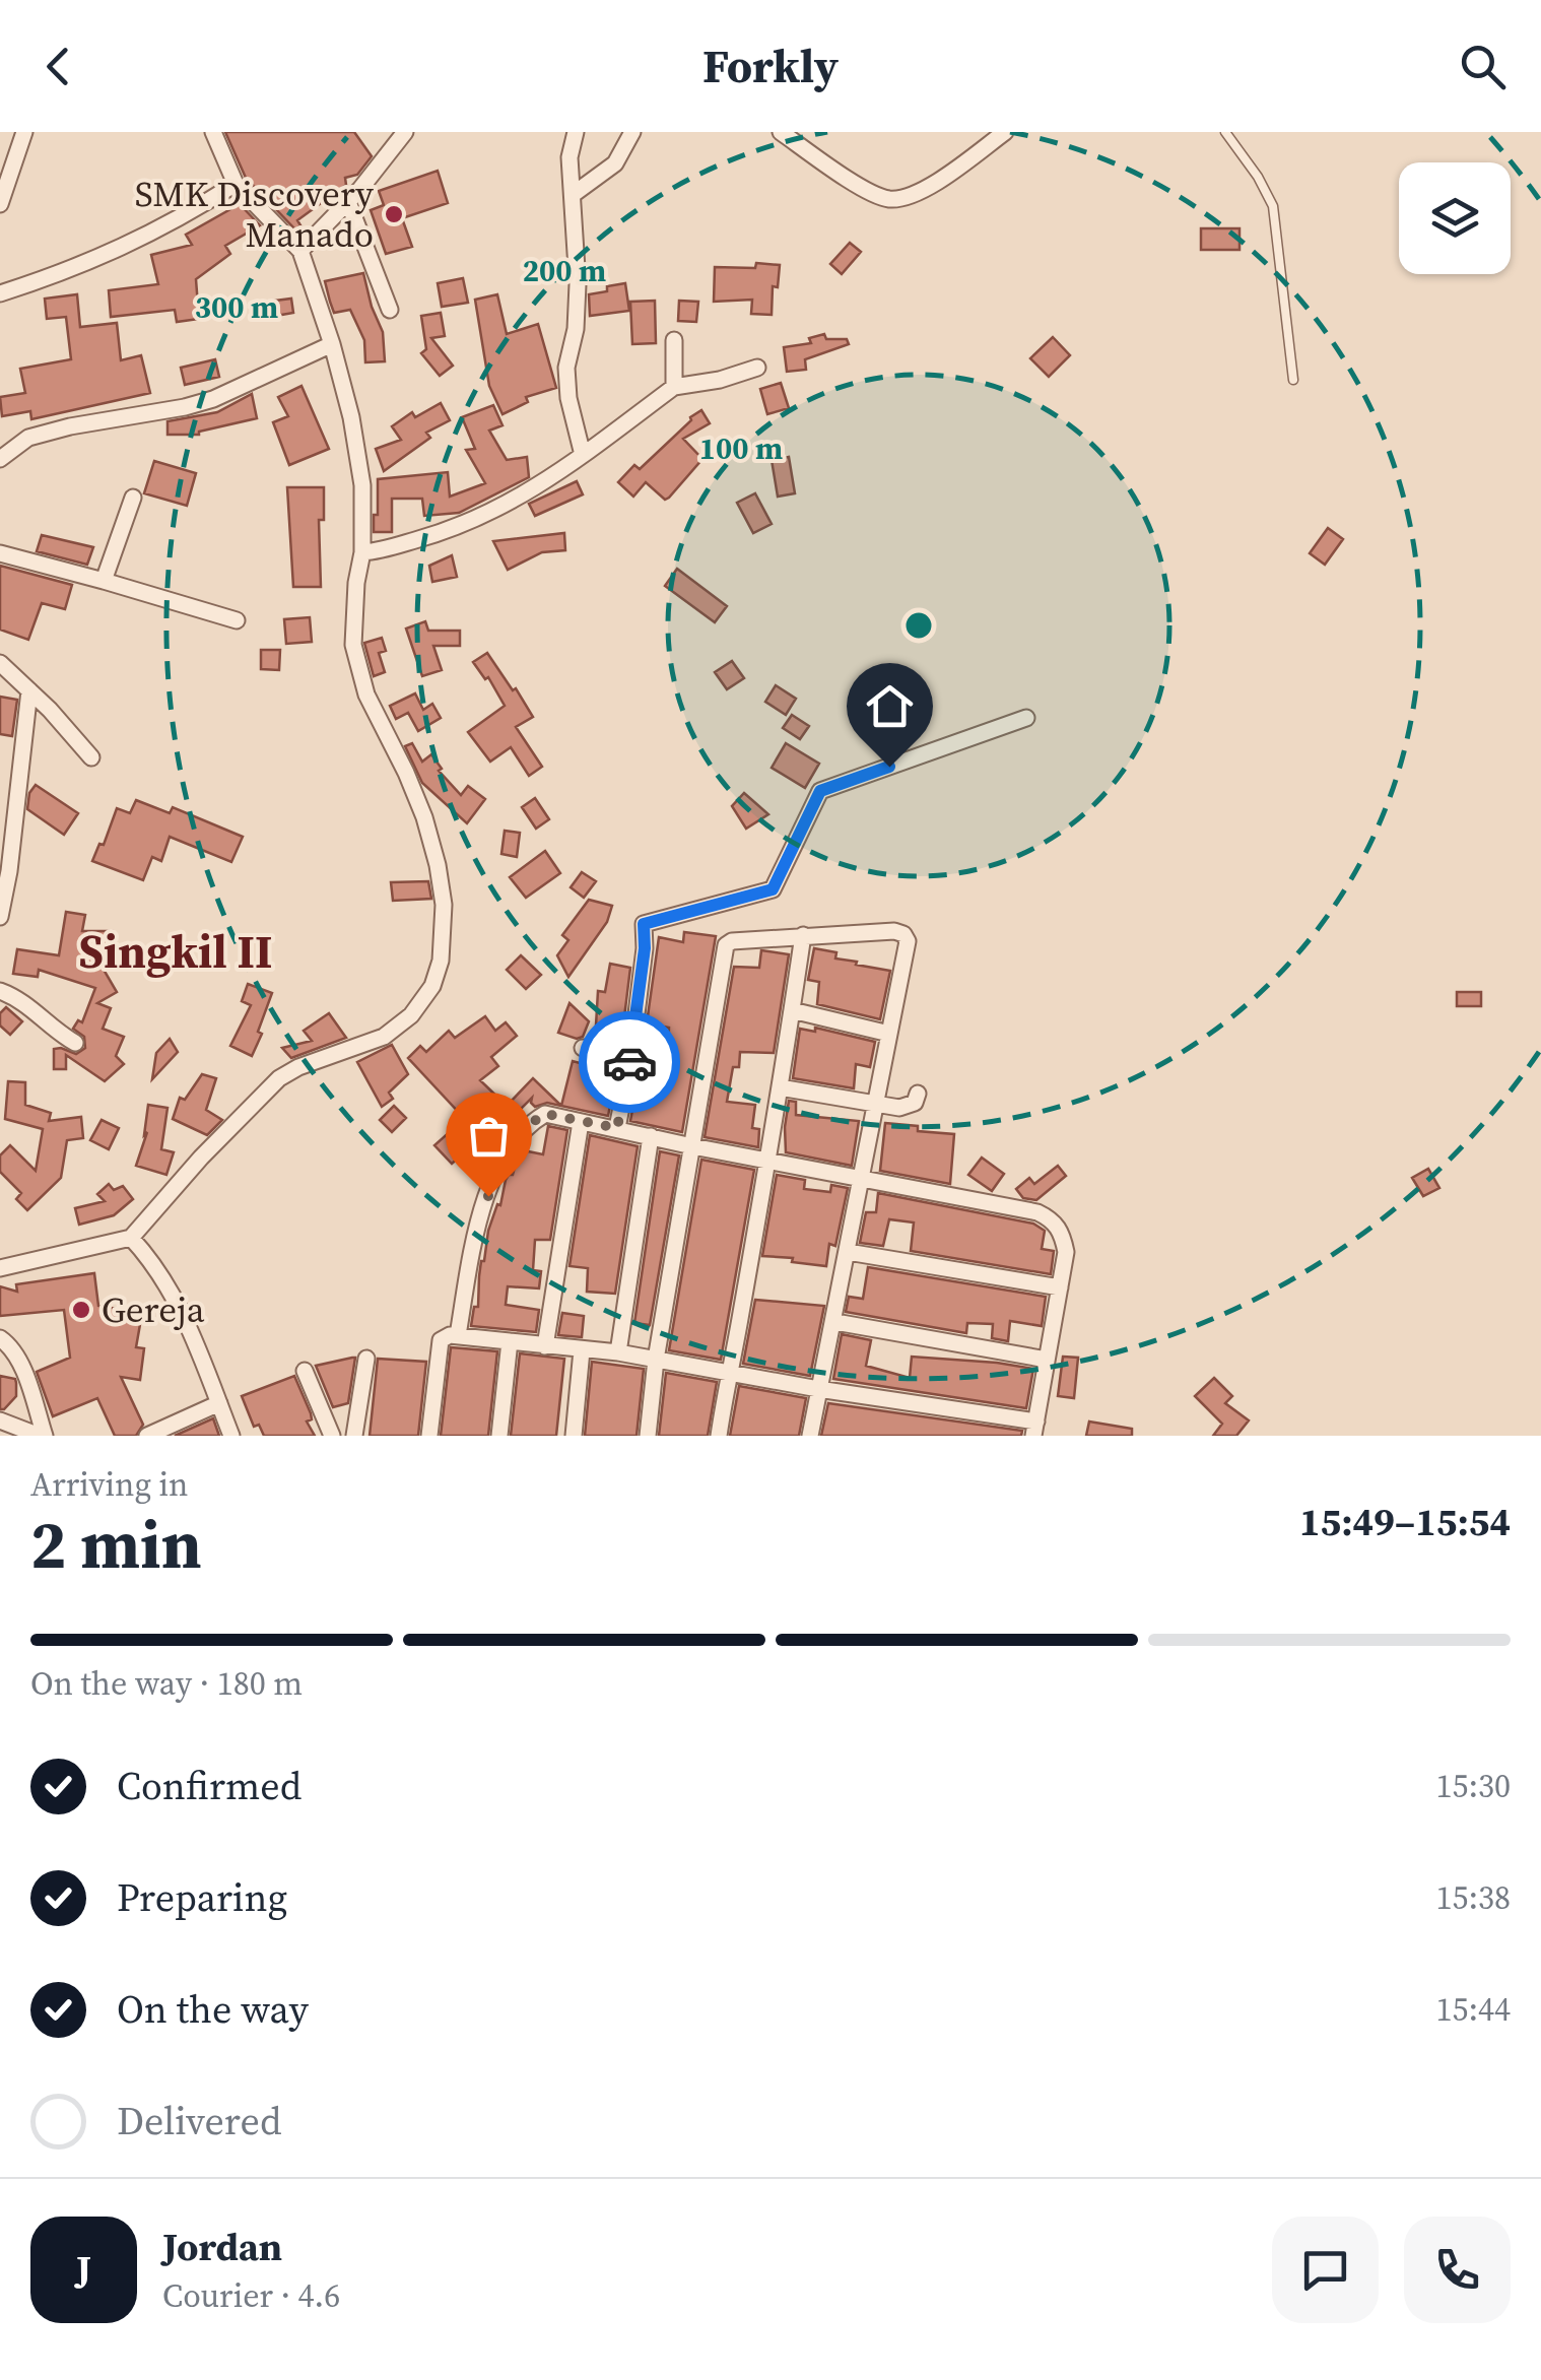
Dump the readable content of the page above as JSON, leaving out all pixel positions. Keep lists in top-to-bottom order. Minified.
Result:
{"districts":["Singkil II"],"places":["SMK Discovery Manado","Gereja"],"page":{"header":"Forkly","heading":["2 min","Arriving in","15:49–15:54"],"panel":["Jordan","Courier · 4.6"],"bar":"On the way · 180 m","list":[["Confirmed","15:30"],["Preparing","15:38"],["On the way","15:44"],"Delivered"],"round":"J"},"rings":["200 m","300 m","100 m"]}
